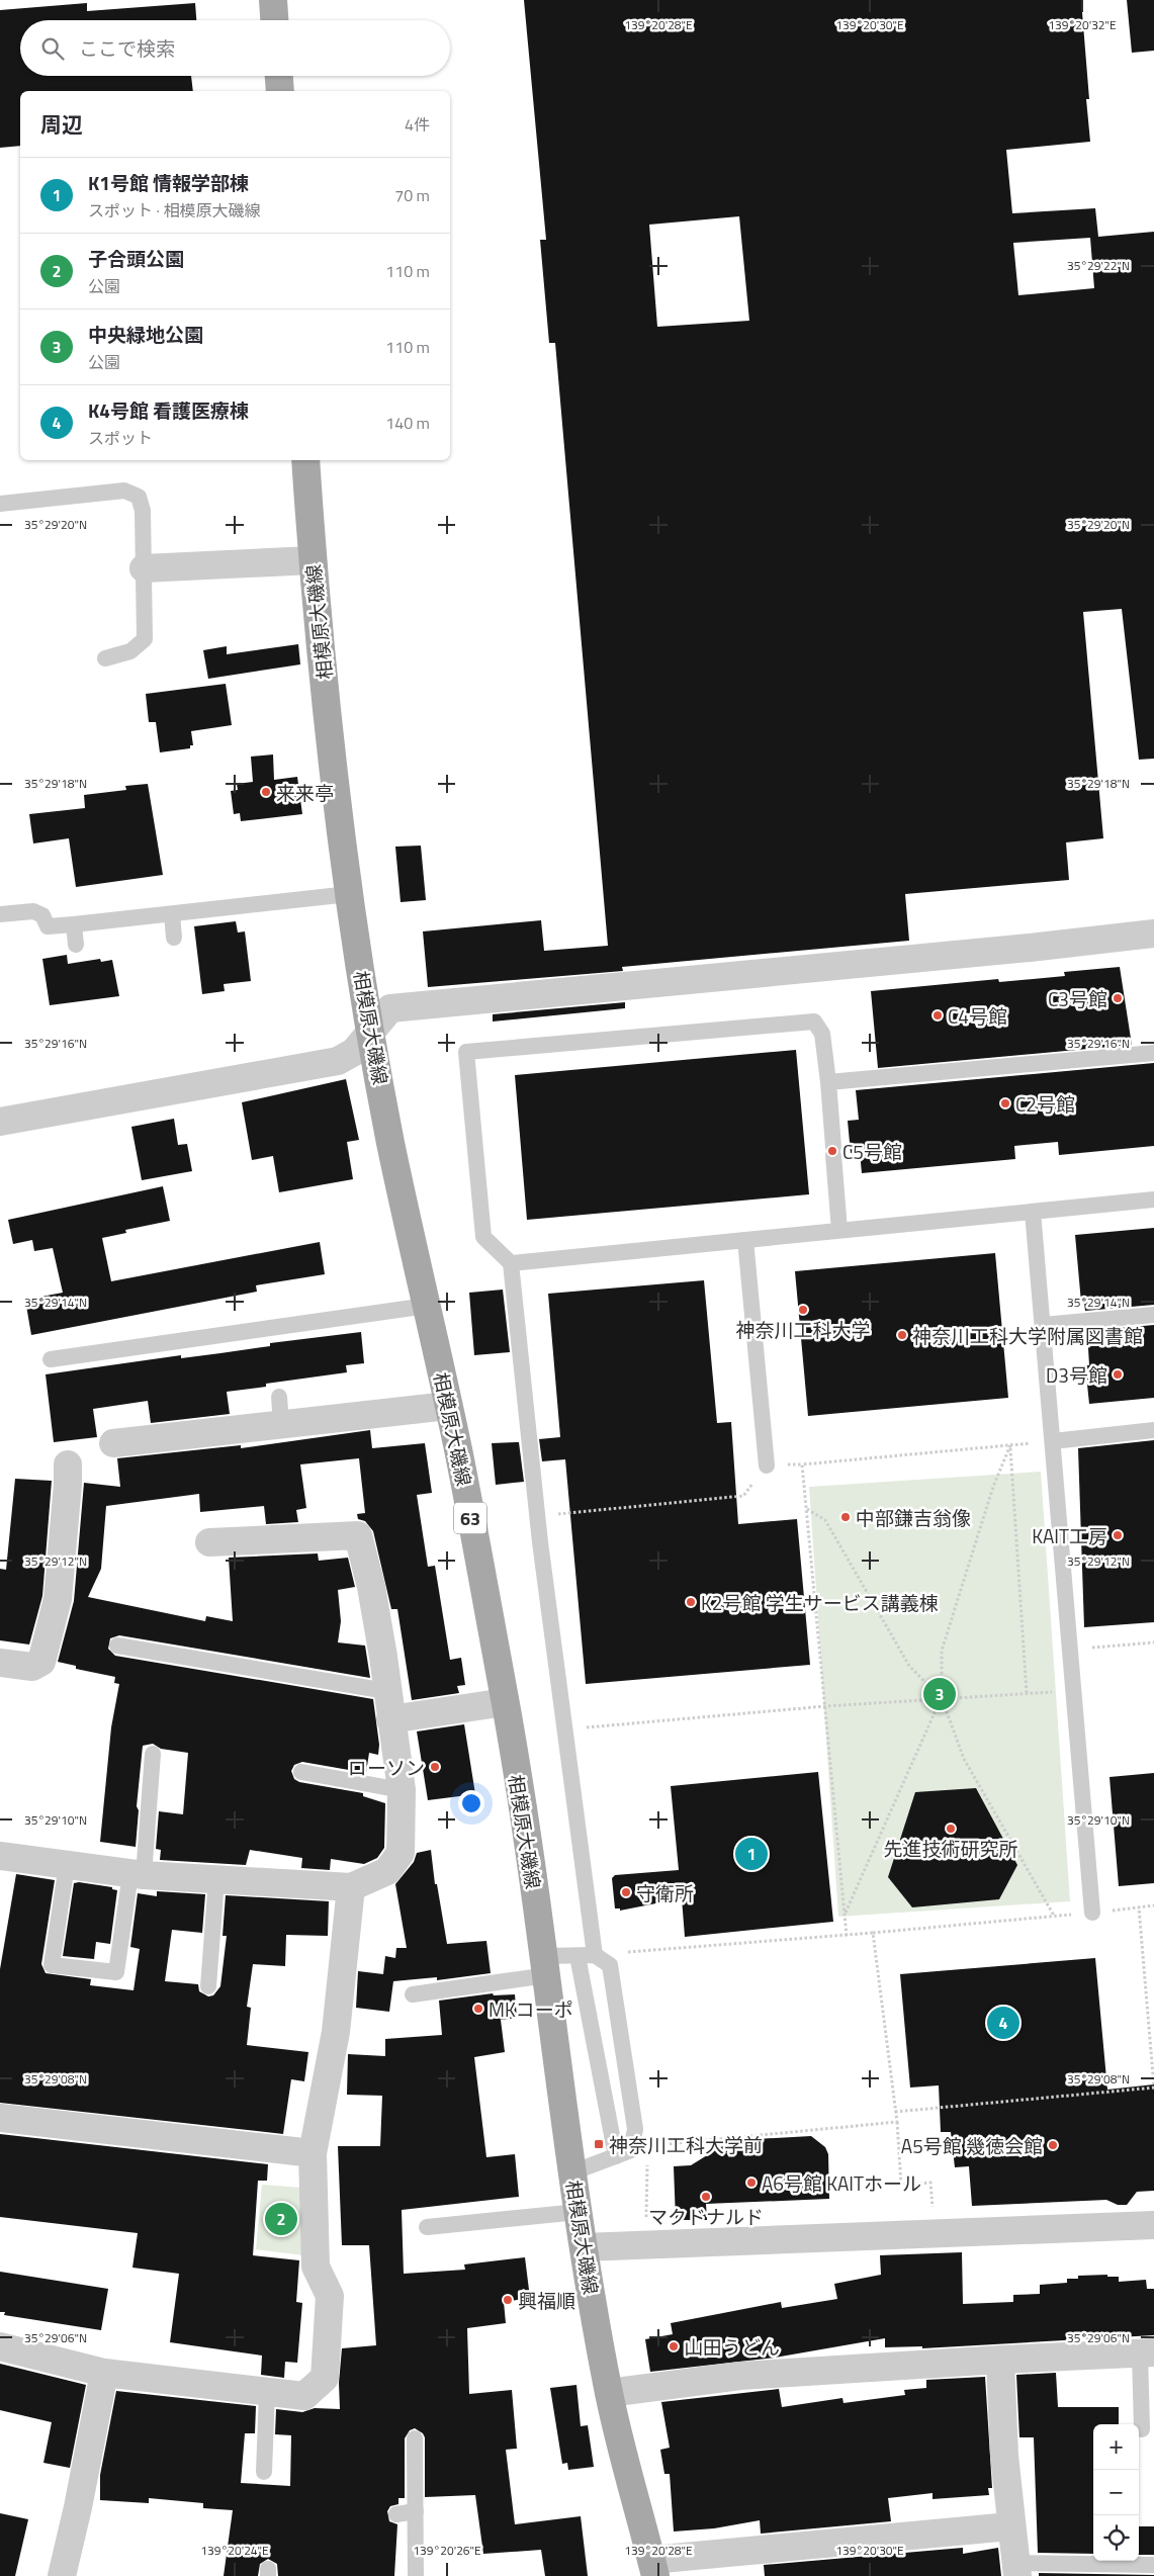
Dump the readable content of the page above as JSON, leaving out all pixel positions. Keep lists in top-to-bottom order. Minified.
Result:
{"streets":{"main road":["相模原大磯線","63"]},"places":{"other":["来来亭","C3号館","C4号館","C2号館","C5号館","神奈川工科大学","神奈川工科大学附属図書館","D3号館","中部鎌吉翁像","KAIT工房","K2号館 学生サービス講義棟","ローソン","先進技術研究所","守衛所","MKコーポ","A5号館 幾徳会館","A6号館 KAITホール","マクドナルド","興福順","山田うどん"],"transit":["神奈川工科大学前"]},"page":{"search":"ここで検索","heading":["周辺","4件"],"list":[{"mark":"1","name":"K1号館 情報学部棟","note":"スポット · 相模原大磯線","value":"70 m"},{"mark":"2","name":"子合頭公園","note":"公園","value":"110 m"},{"mark":"3","name":"中央緑地公園","note":"公園","value":"110 m"},{"mark":"4","name":"K4号館 看護医療棟","note":"スポット","value":"140 m"}],"pins":["3","1","4","2"],"map_buttons":["+","−"]},"coordinates":["139°20'28\"E","139°20'30\"E","139°20'32\"E","35°29'22\"N","35°29'20\"N","35°29'18\"N","35°29'16\"N","35°29'14\"N","35°29'12\"N","35°29'10\"N","35°29'08\"N","35°29'06\"N","139°20'24\"E","139°20'26\"E"]}
